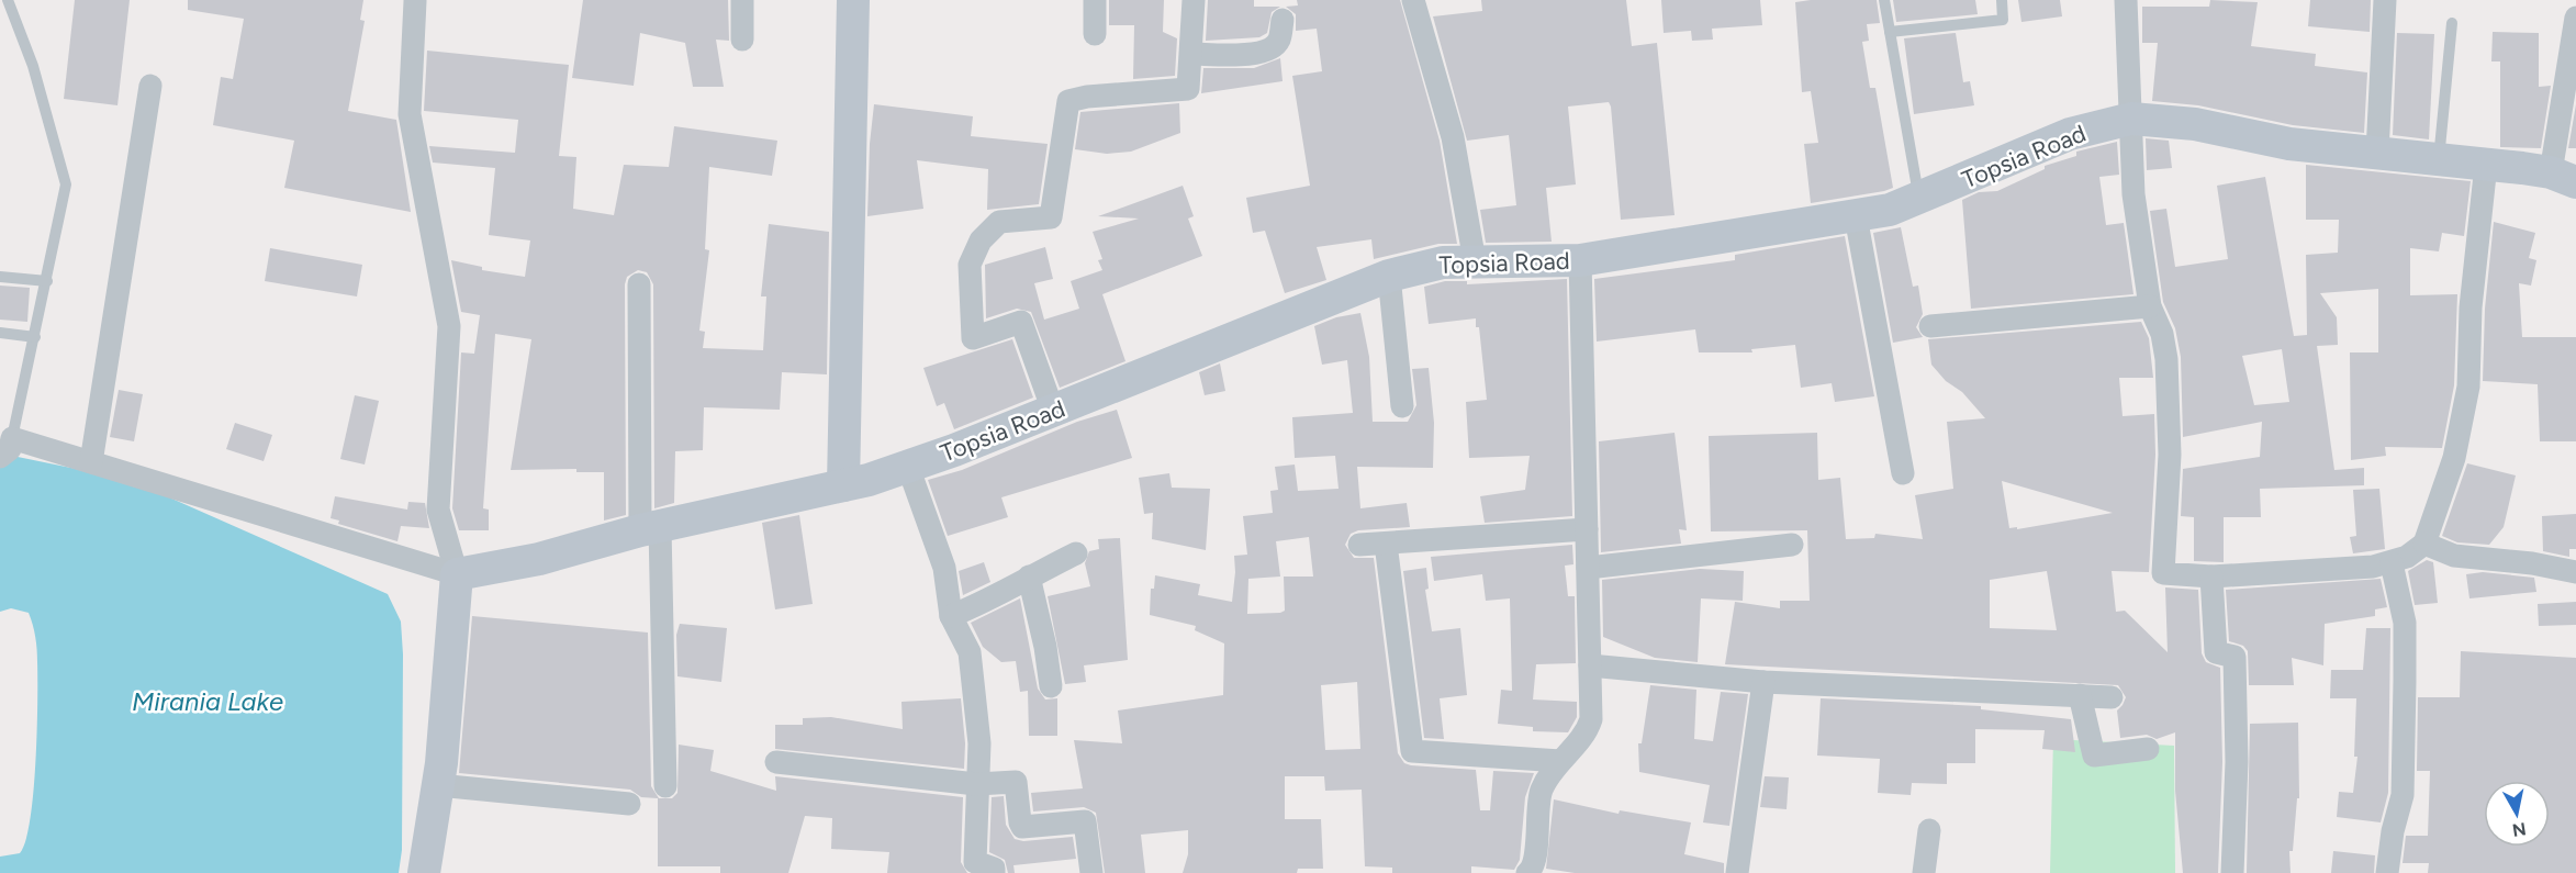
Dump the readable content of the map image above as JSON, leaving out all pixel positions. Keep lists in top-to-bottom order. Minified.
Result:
{"streets":{"street":["Topsia Road"]},"water":["Mirania Lake"],"north":"bottom"}
